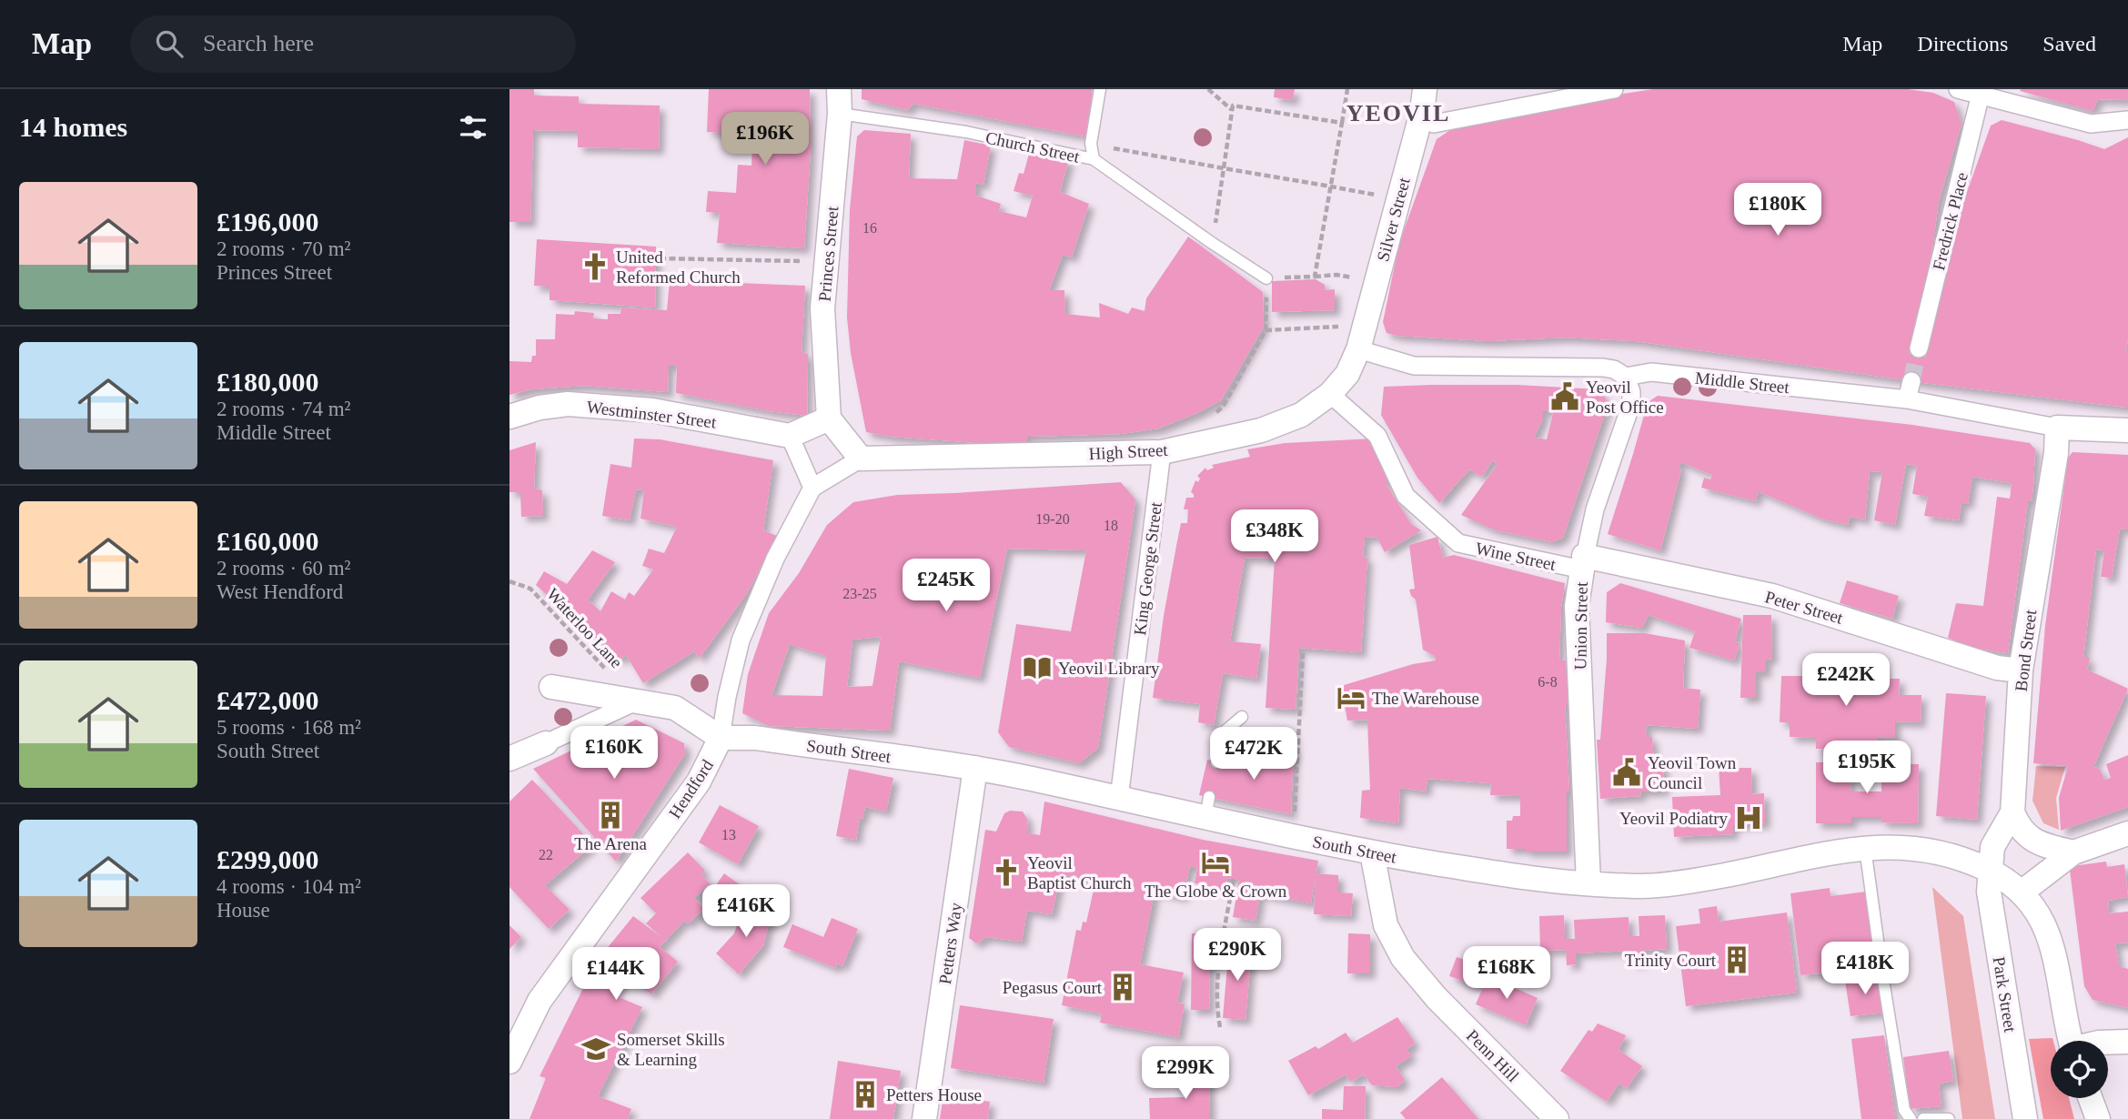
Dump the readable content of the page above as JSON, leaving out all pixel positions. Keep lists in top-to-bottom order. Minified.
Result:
{"streets":{"street":["Silver Street","Fredrick Place","Princes Street","Middle Street","Westminster Street","High Street","Wine Street","King George Street","Peter Street","Union Street","Bond Street","South Street","Hendford","Petters Way","Park Street","Penn Hill"],"lane":["Church Street"],"path":["Waterloo Lane"]},"crossings":[["Church Street","Princes Street"],["Silver Street","Middle Street"],["Silver Street","High Street"],["Middle Street","High Street"],["Middle Street","Union Street"],["Middle Street","Bond Street"],["High Street","Wine Street"],["High Street","King George Street"],["High Street","Hendford"],["Wine Street","Peter Street"],["Wine Street","Union Street"],["King George Street","South Street"],["Peter Street","Union Street"],["Peter Street","Bond Street"],["Union Street","South Street"],["Bond Street","South Street"],["Bond Street","Park Street"],["South Street","Hendford"],["South Street","Petters Way"],["South Street","Park Street"],["South Street","Penn Hill"]],"districts":["YEOVIL"],"places":{"church":["United Reformed Church","Yeovil Baptist Church"],"public building":["Yeovil Post Office","Yeovil Town Council"],"library":["Yeovil Library"],"hotel":["The Warehouse","The Globe & Crown"],"building":["The Arena","Trinity Court","Pegasus Court","Petters House"],"hospital":["Yeovil Podiatry"],"school or university":["Somerset Skills & Learning"]},"house_numbers":["16","19-20","18","23-25","6-8","13","22"],"page":{"header":"Map","search":"Search here","nav":["Map","Directions","Saved"],"heading":"14 homes","price":["£196K","£180K","£348K","£245K","£242K","£160K","£472K","£195K","£416K","£290K","£418K","£168K","£144K","£299K"],"list":[{"name":"£196,000","note":"2 rooms · 70 m² · Princes Street"},{"name":"£180,000","note":"2 rooms · 74 m² · Middle Street"},{"name":"£160,000","note":"2 rooms · 60 m² · West Hendford"},{"name":"£472,000","note":"5 rooms · 168 m² · South Street"},{"name":"£299,000","note":"4 rooms · 104 m² · House"}]}}
